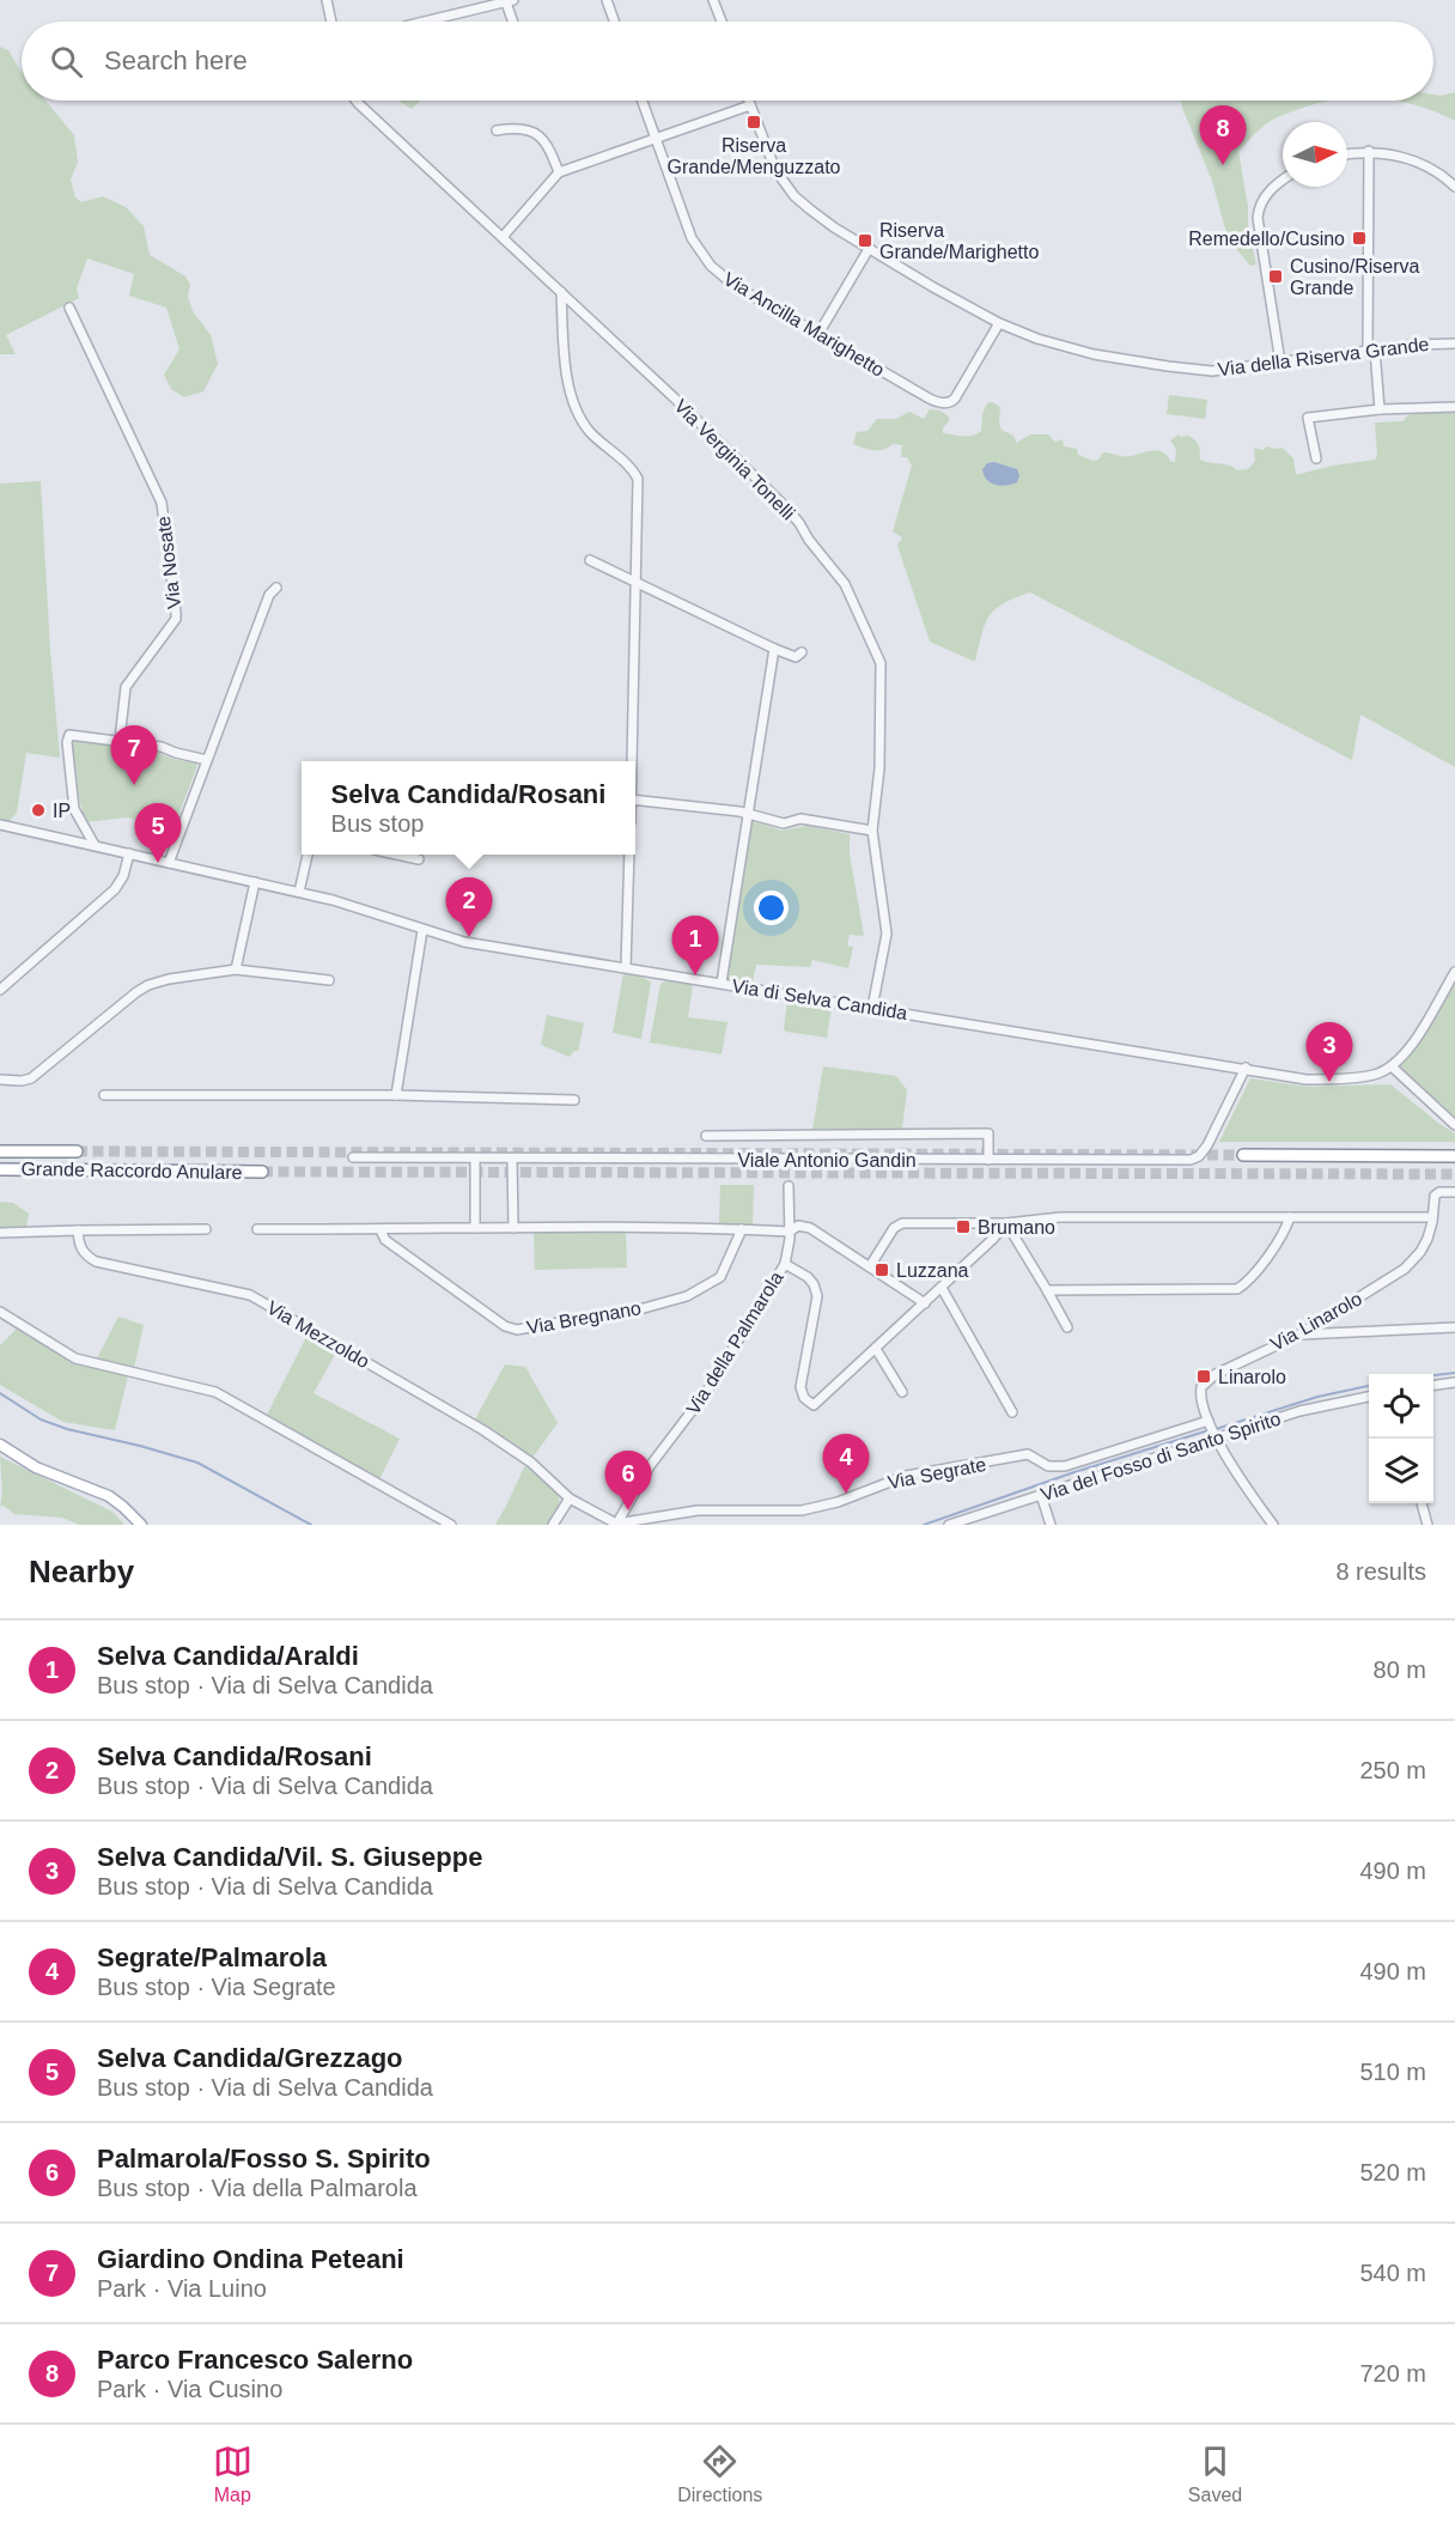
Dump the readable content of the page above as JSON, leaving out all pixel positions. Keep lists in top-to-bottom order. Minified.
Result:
{"streets":{"highway":["Grande Raccordo Anulare"],"street":["Via Ancilla Marighetto","Via della Riserva Grande","Via Verginia Tonelli","Via Nosate","Via di Selva Candida","Viale Antonio Gandin","Via Bregnano","Via Linarolo","Via Mezzoldo","Via della Palmarola","Via del Fosso di Santo Spirito","Via Segrate"]},"crossings":[["Via Ancilla Marighetto","Via della Riserva Grande"],["Via Verginia Tonelli","Via di Selva Candida"],["Via di Selva Candida","Viale Antonio Gandin"],["Via Linarolo","Via del Fosso di Santo Spirito"],["Via Linarolo","Via Segrate"],["Via Mezzoldo","Via della Palmarola"],["Via Mezzoldo","Via Segrate"],["Via della Palmarola","Via Segrate"]],"places":{"transit":["Riserva Grande/Menguzzato","Remedello/Cusino","Riserva Grande/Marighetto","Cusino/Riserva Grande","Brumano","Luzzana","Linarolo"],"other":["IP"]},"north":"right","page":{"search":"Search here","pins":["8","7","5","2","1","3","4","6"],"popup":["Selva Candida/Rosani","Bus stop"],"heading":["Nearby","8 results"],"list":[{"mark":"1","name":"Selva Candida/Araldi","note":"Bus stop · Via di Selva Candida","value":"80 m"},{"mark":"2","name":"Selva Candida/Rosani","note":"Bus stop · Via di Selva Candida","value":"250 m"},{"mark":"3","name":"Selva Candida/Vil. S. Giuseppe","note":"Bus stop · Via di Selva Candida","value":"490 m"},{"mark":"4","name":"Segrate/Palmarola","note":"Bus stop · Via Segrate","value":"490 m"},{"mark":"5","name":"Selva Candida/Grezzago","note":"Bus stop · Via di Selva Candida","value":"510 m"},{"mark":"6","name":"Palmarola/Fosso S. Spirito","note":"Bus stop · Via della Palmarola","value":"520 m"},{"mark":"7","name":"Giardino Ondina Peteani","note":"Park · Via Luino","value":"540 m"},{"mark":"8","name":"Parco Francesco Salerno","note":"Park · Via Cusino","value":"720 m"}],"nav":["Map","Directions","Saved"]}}
